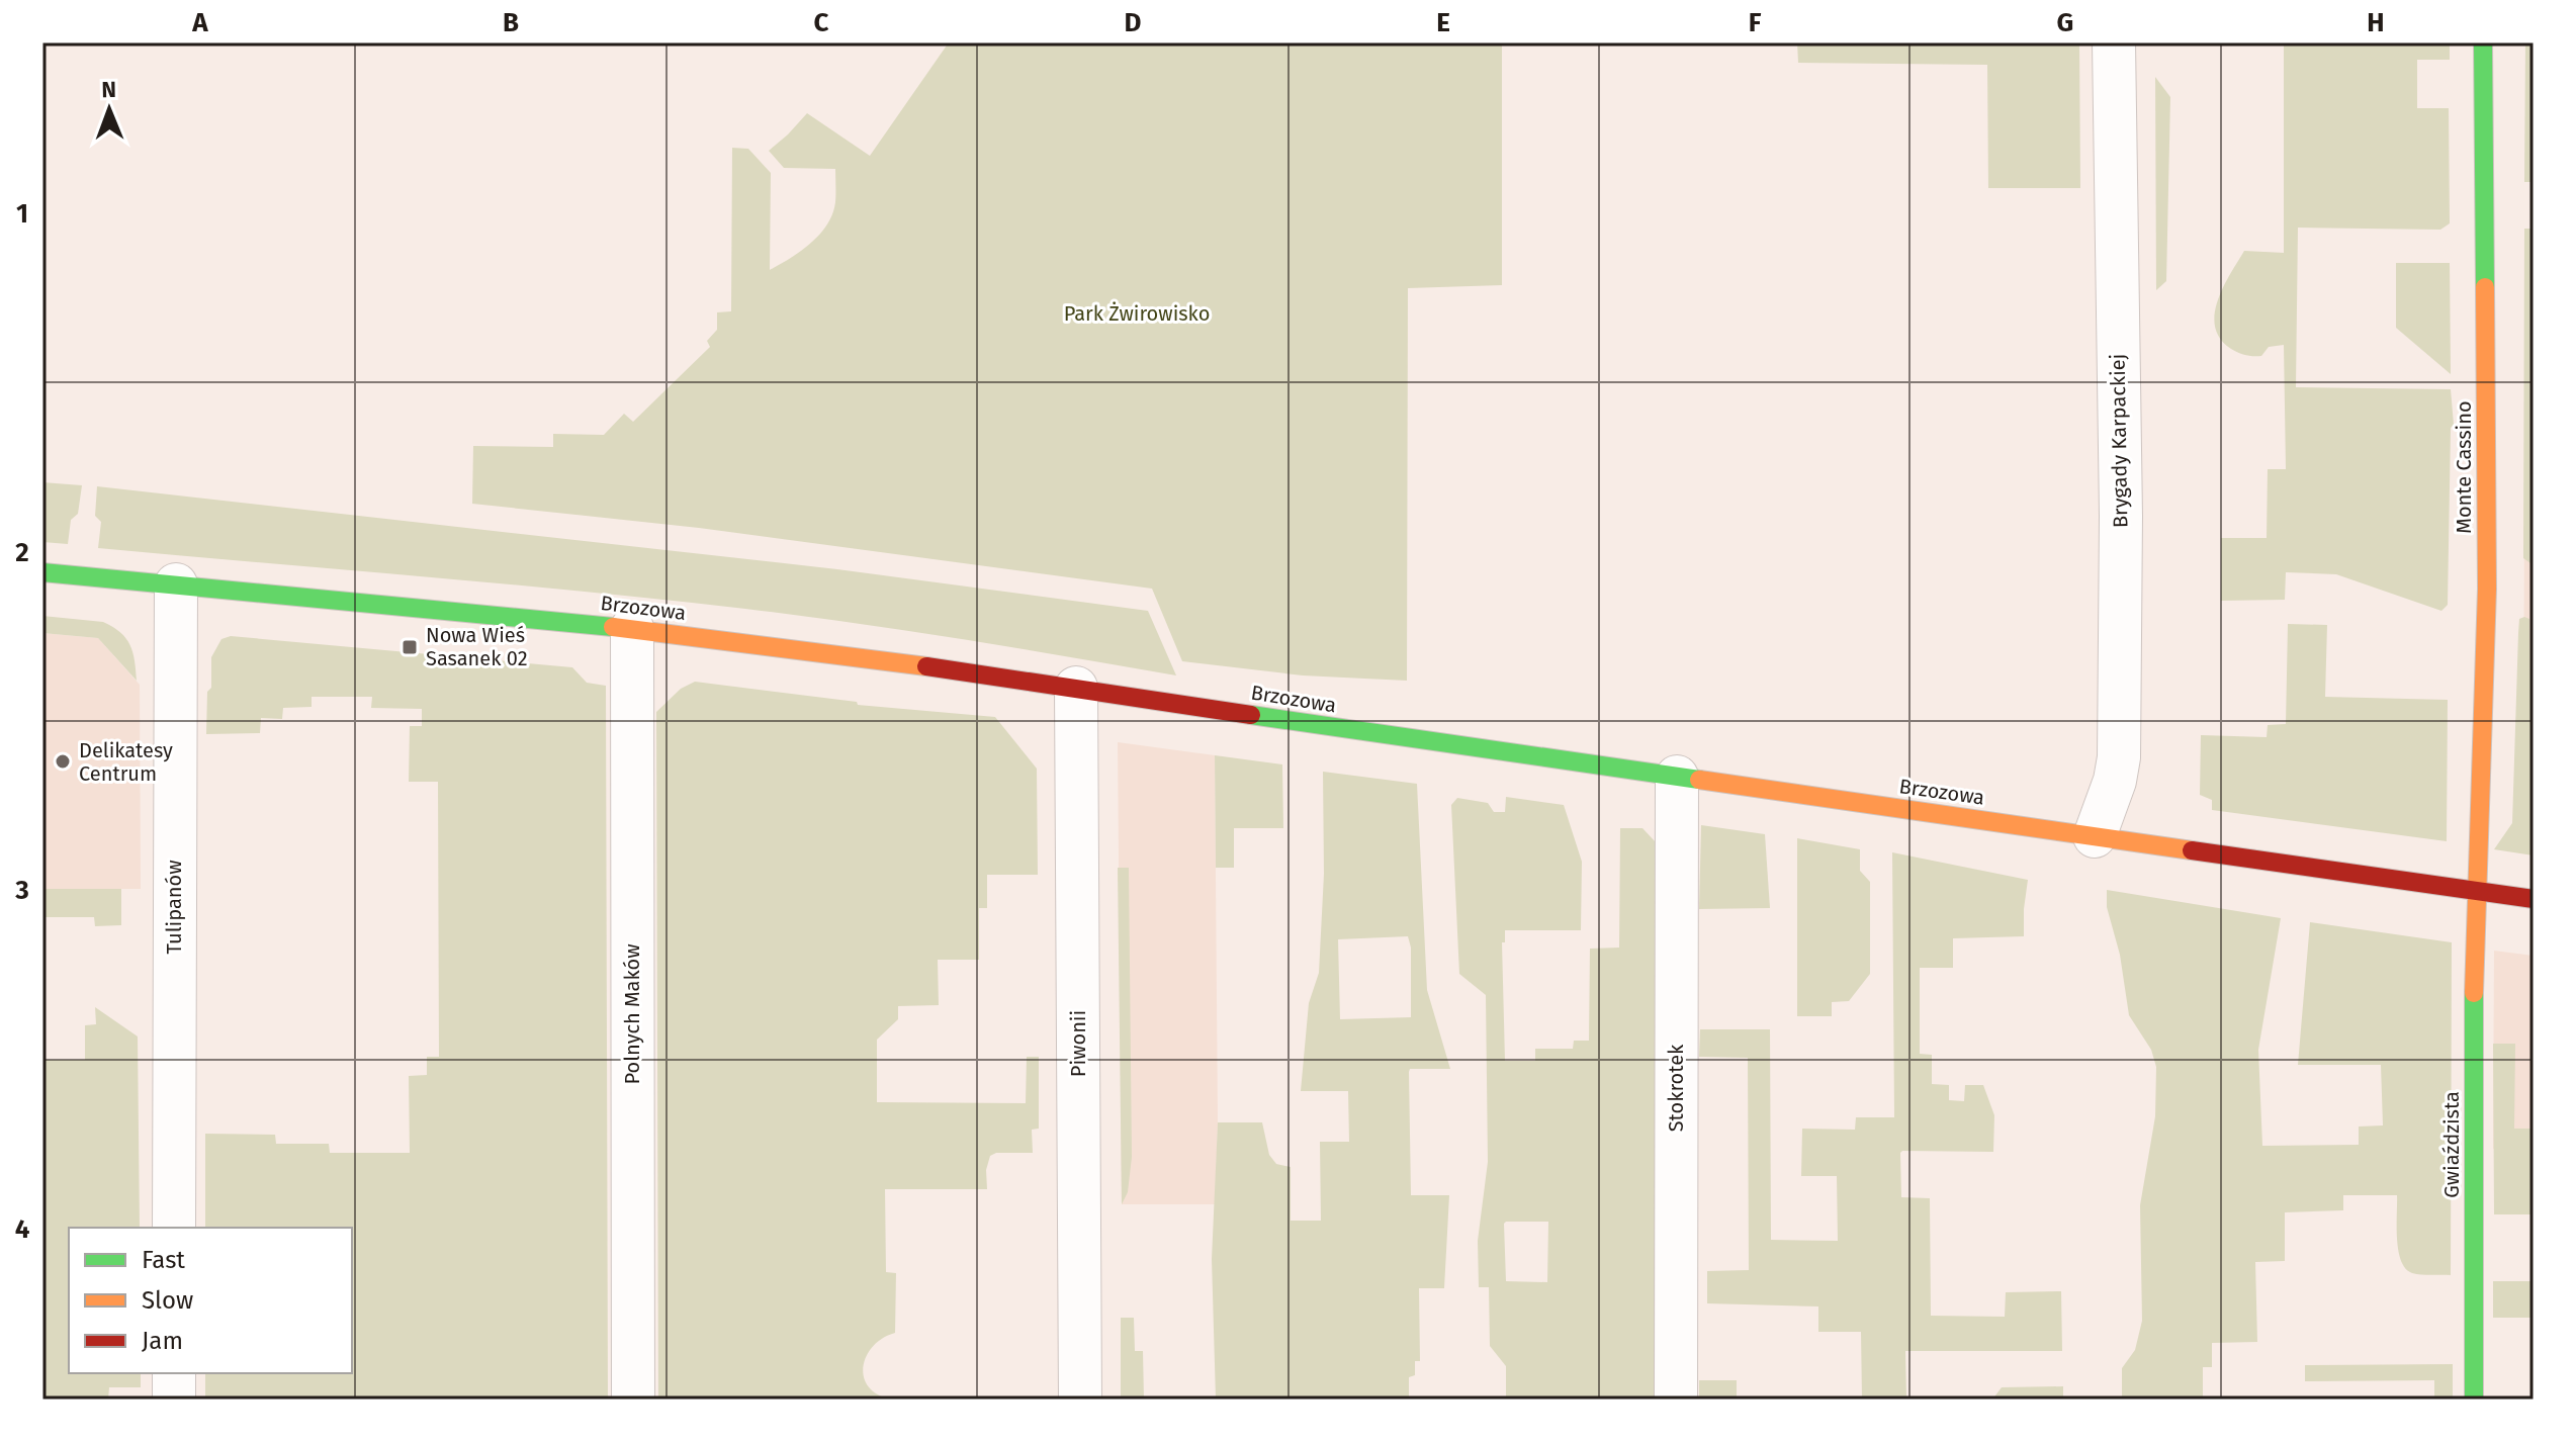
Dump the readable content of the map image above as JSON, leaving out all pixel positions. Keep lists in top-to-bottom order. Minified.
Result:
{"streets":{"street":["Brygady Karpackiej","Monte Cassino","Brzozowa","Tulipanów","Polnych Maków","Piwonii","Stokrotek","Gwiaździsta"]},"crossings":[["Brygady Karpackiej","Brzozowa"],["Monte Cassino","Brzozowa"],["Monte Cassino","Gwiaździsta"],["Brzozowa","Tulipanów"],["Brzozowa","Polnych Maków"],["Brzozowa","Piwonii"],["Brzozowa","Stokrotek"],["Brzozowa","Gwiaździsta"]],"parks":["Park Żwirowisko"],"places":{"transit":["Nowa Wieś Sasanek 02"],"other":["Delikatesy Centrum"]},"legend":["Fast","Slow","Jam"],"north":"top","grid":{"columns":["A","B","C","D","E","F","G","H"],"rows":["1","2","3","4"]}}
